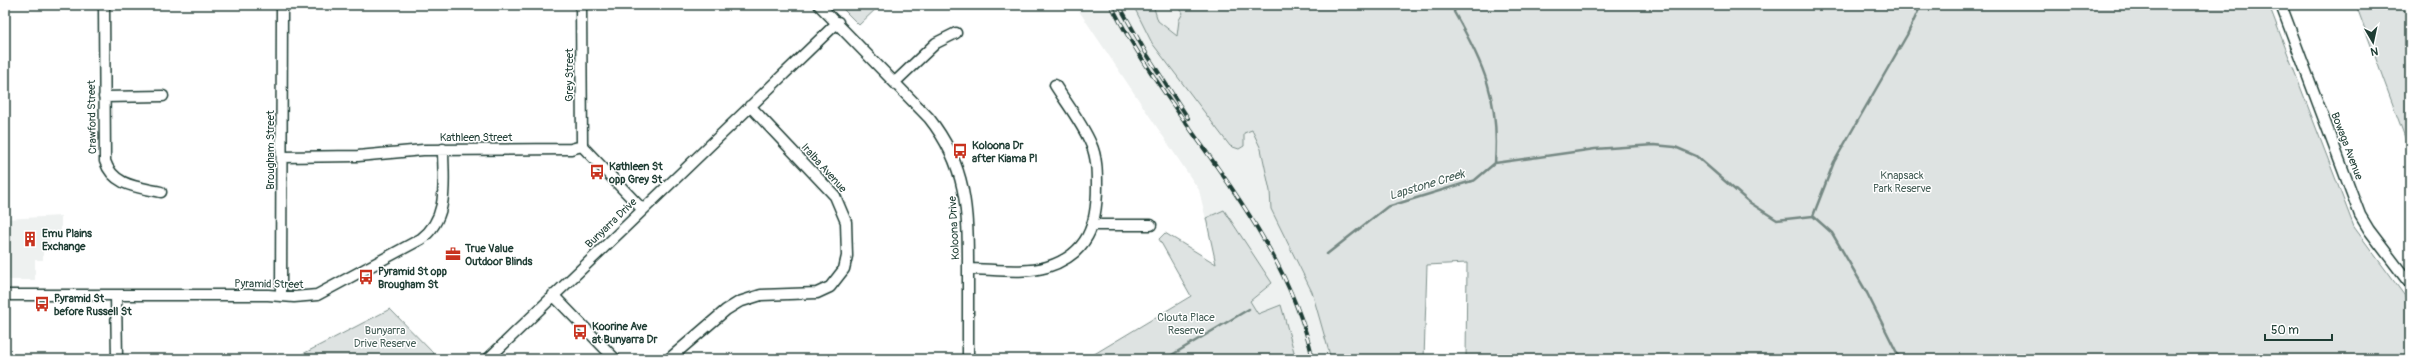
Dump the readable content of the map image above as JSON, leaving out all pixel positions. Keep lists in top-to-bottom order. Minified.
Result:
{"streets":{"street":["Grey Street","Crawford Street","Kathleen Street","Bowaga Avenue","Brougham Street","Iralba Avenue","Bunyarra Drive","Koloona Drive","Pyramid Street"]},"crossings":[["Grey Street","Kathleen Street"],["Kathleen Street","Brougham Street"],["Kathleen Street","Pyramid Street"],["Brougham Street","Pyramid Street"],["Iralba Avenue","Bunyarra Drive"],["Bunyarra Drive","Koloona Drive"]],"water":["Lapstone Creek"],"parks":["Knapsack Park Reserve","Clouta Place Reserve","Bunyarra Drive Reserve"],"places":{"bus stop":["Koloona Dr after Kiama Pl","Kathleen St opp Grey St","Pyramid St opp Brougham St","Pyramid St before Russell St","Koorine Ave at Bunyarra Dr"],"building":["Emu Plains Exchange"],"office":["True Value Outdoor Blinds"]},"scale_bar":"50 m","north":"bottom"}
